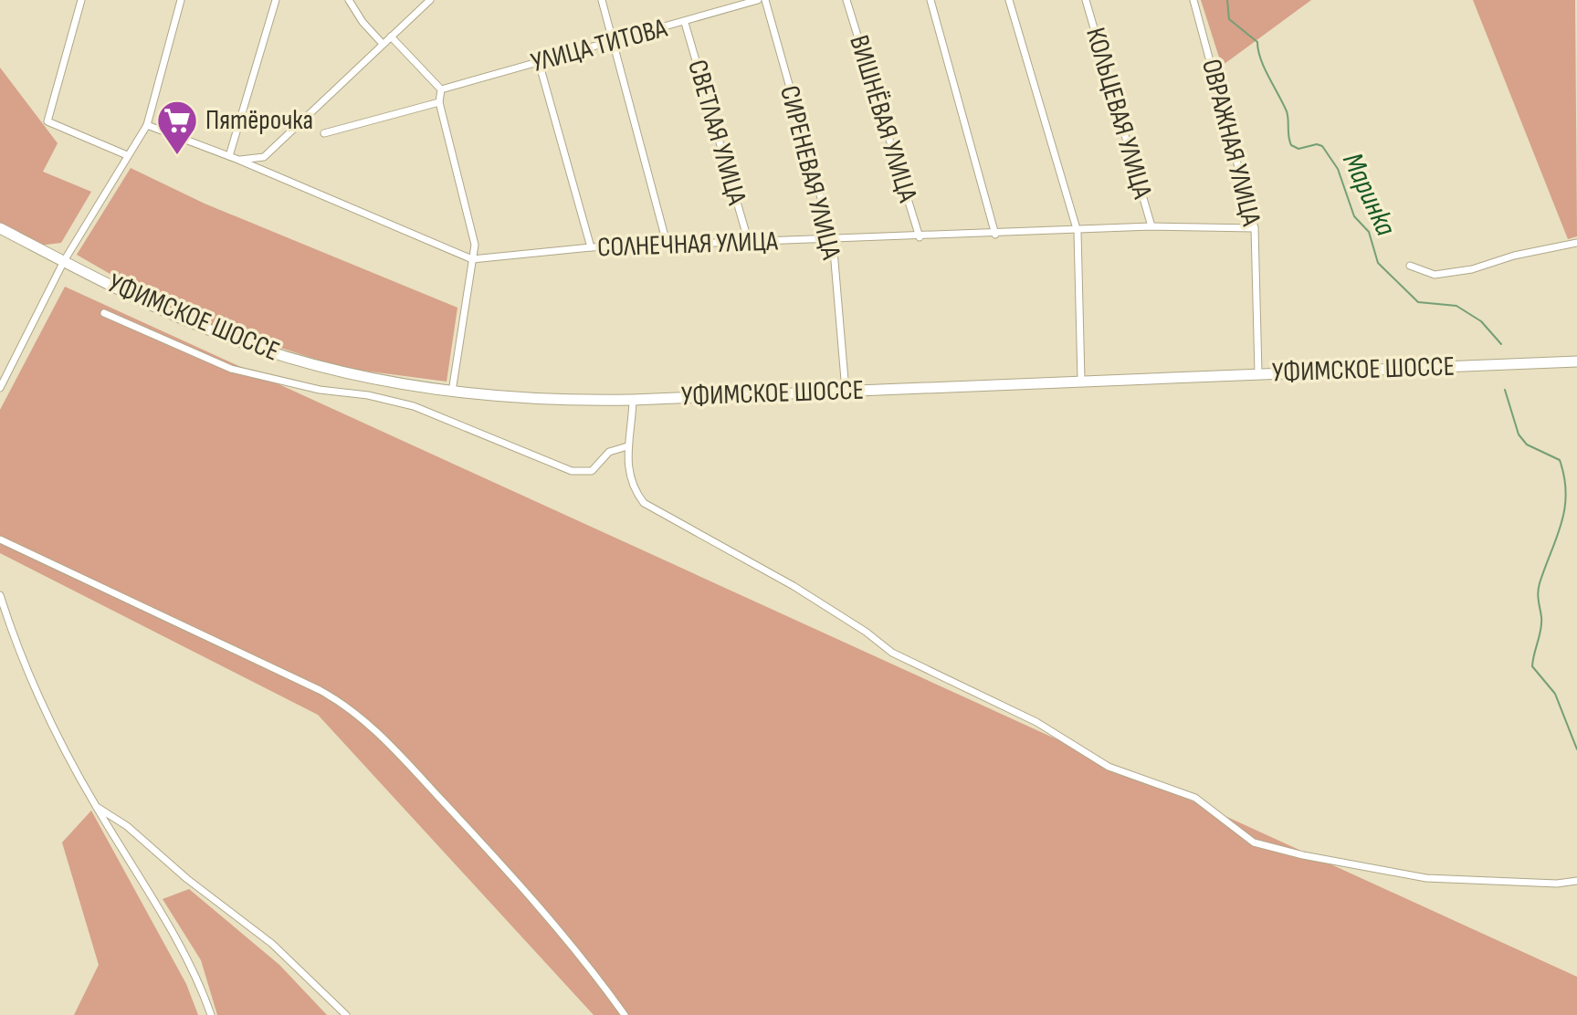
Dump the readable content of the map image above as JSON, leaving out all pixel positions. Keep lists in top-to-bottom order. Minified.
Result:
{"streets":{"main road":["УФИМСКОЕ ШОССЕ"],"street":["УЛИЦА ТИТОВА","КОЛЬЦЕВАЯ УЛИЦА","ВИШНЁВАЯ УЛИЦА","СВЕТЛАЯ УЛИЦА","ОВРАЖНАЯ УЛИЦА","СИРЕНЕВАЯ УЛИЦА","СОЛНЕЧНАЯ УЛИЦА"]},"crossings":[["УЛИЦА ТИТОВА","СВЕТЛАЯ УЛИЦА"],["КОЛЬЦЕВАЯ УЛИЦА","СОЛНЕЧНАЯ УЛИЦА"],["ВИШНЁВАЯ УЛИЦА","СОЛНЕЧНАЯ УЛИЦА"],["СВЕТЛАЯ УЛИЦА","СОЛНЕЧНАЯ УЛИЦА"],["ОВРАЖНАЯ УЛИЦА","СОЛНЕЧНАЯ УЛИЦА"],["ОВРАЖНАЯ УЛИЦА","УФИМСКОЕ ШОССЕ"],["СИРЕНЕВАЯ УЛИЦА","СОЛНЕЧНАЯ УЛИЦА"],["СИРЕНЕВАЯ УЛИЦА","УФИМСКОЕ ШОССЕ"]],"water":["Маринка"],"places":{"supermarket":["Пятёрочка"]}}
